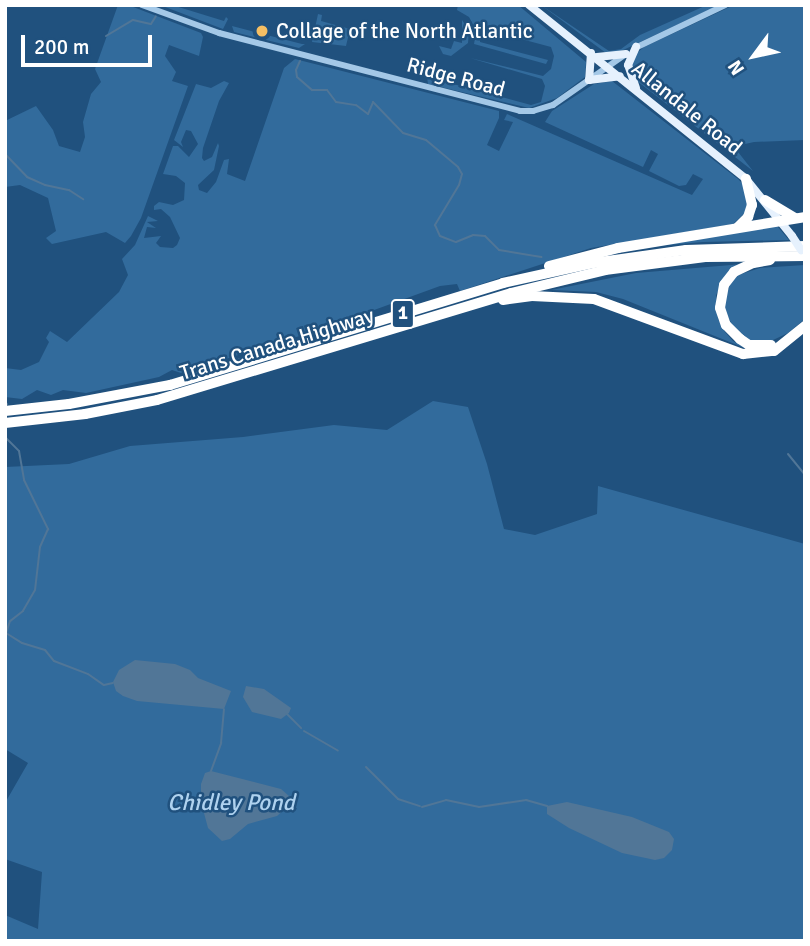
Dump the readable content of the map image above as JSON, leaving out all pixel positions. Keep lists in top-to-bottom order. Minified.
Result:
{"streets":{"highway":["1","Trans Canada Highway"],"main road":["Allandale Road"],"street":["Ridge Road"]},"crossings":[["Allandale Road","Trans Canada Highway"]],"water":["Chidley Pond"],"places":["Collage of the North Atlantic"],"scale_bar":"200 m","north":"bottom left"}
